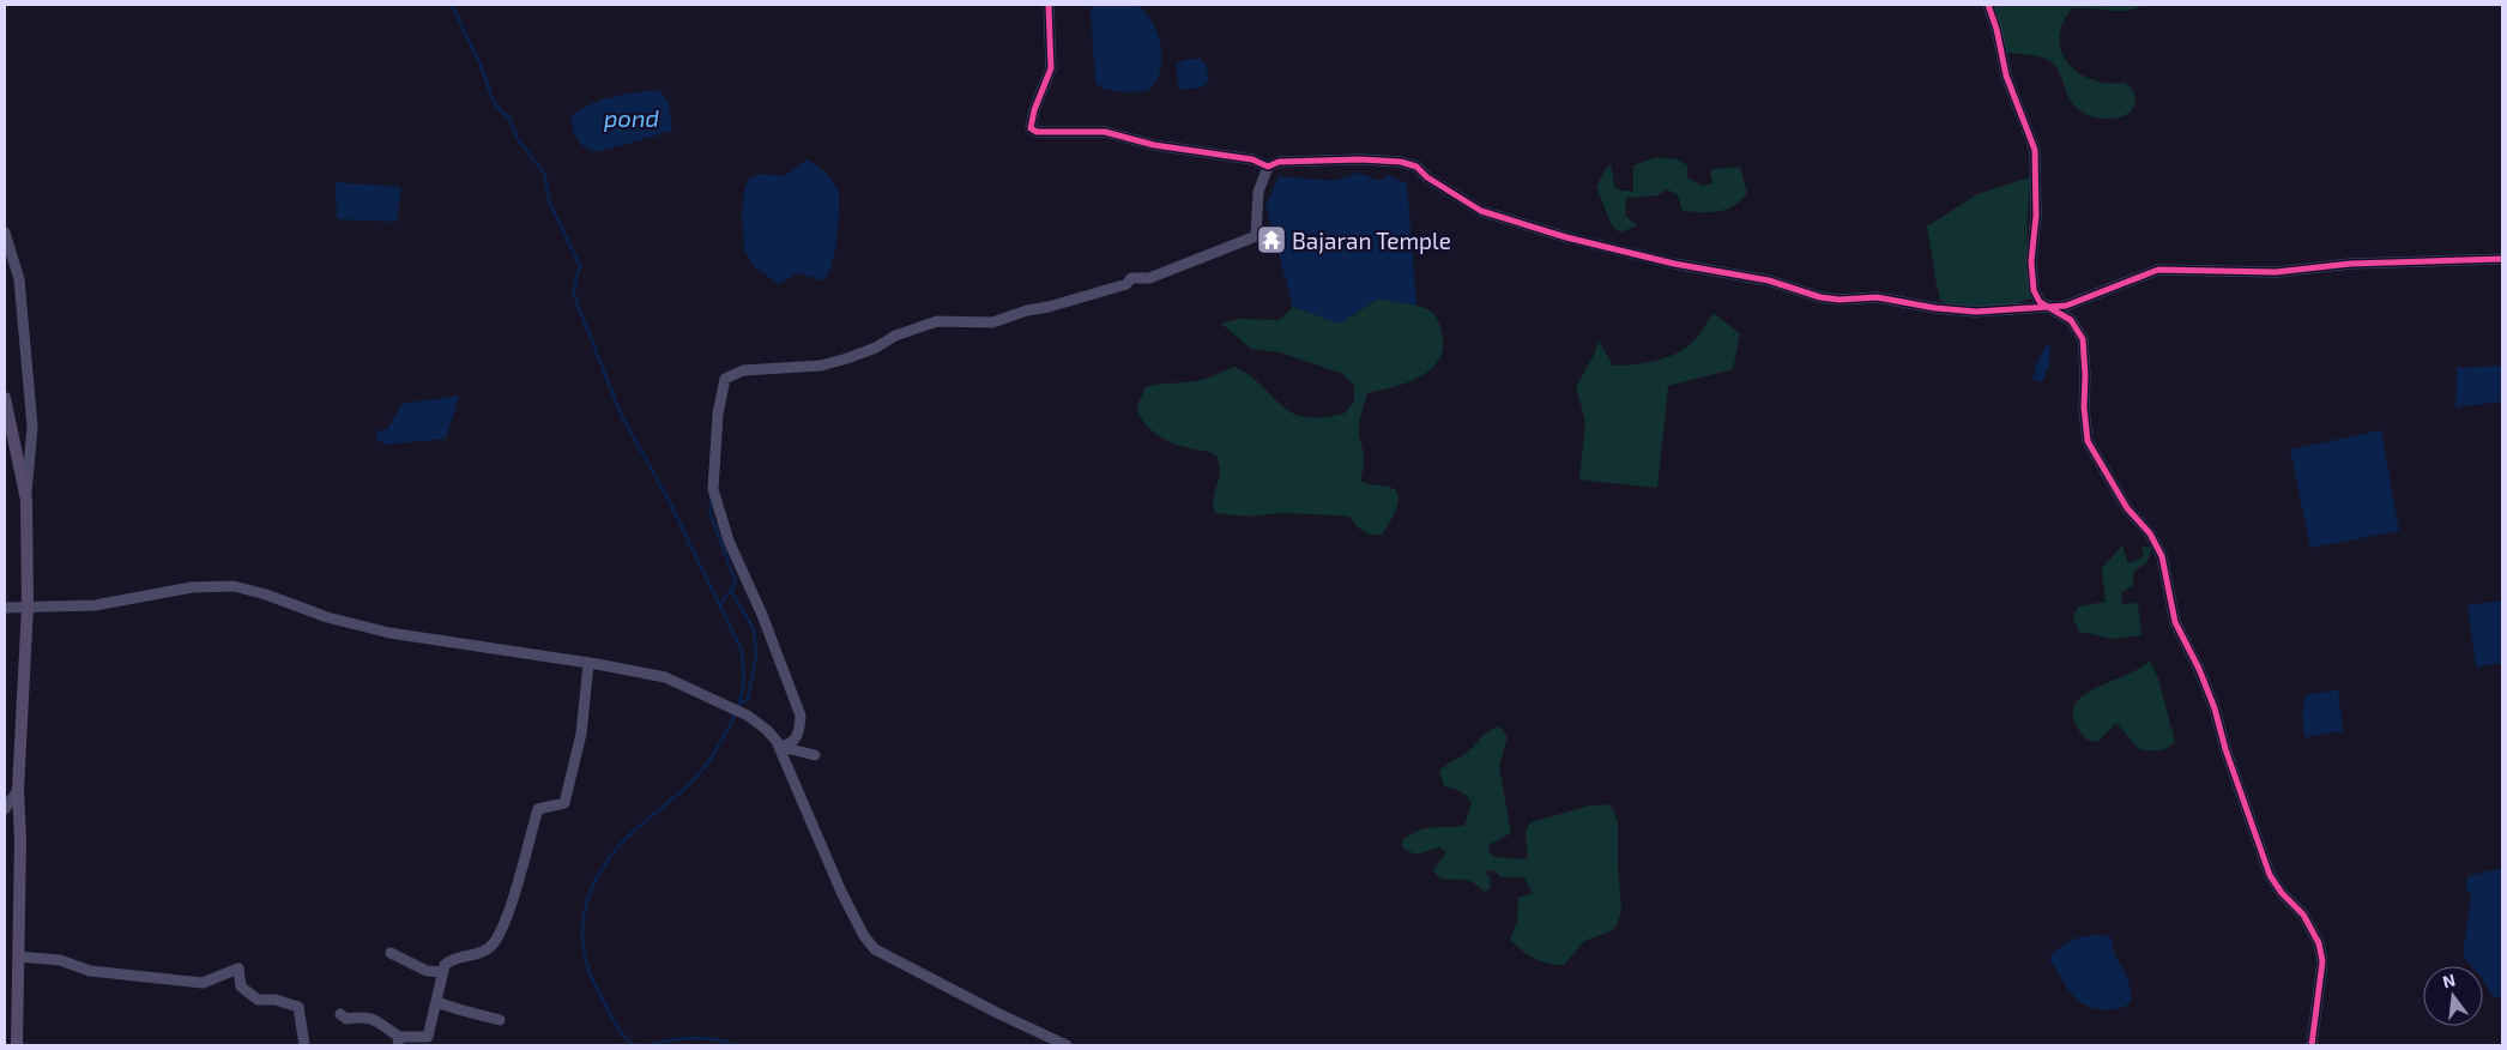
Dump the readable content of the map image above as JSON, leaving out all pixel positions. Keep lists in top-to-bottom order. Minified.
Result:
{"water":["pond"],"places":{"temple":["Bajaran Temple"]},"north":"top"}
